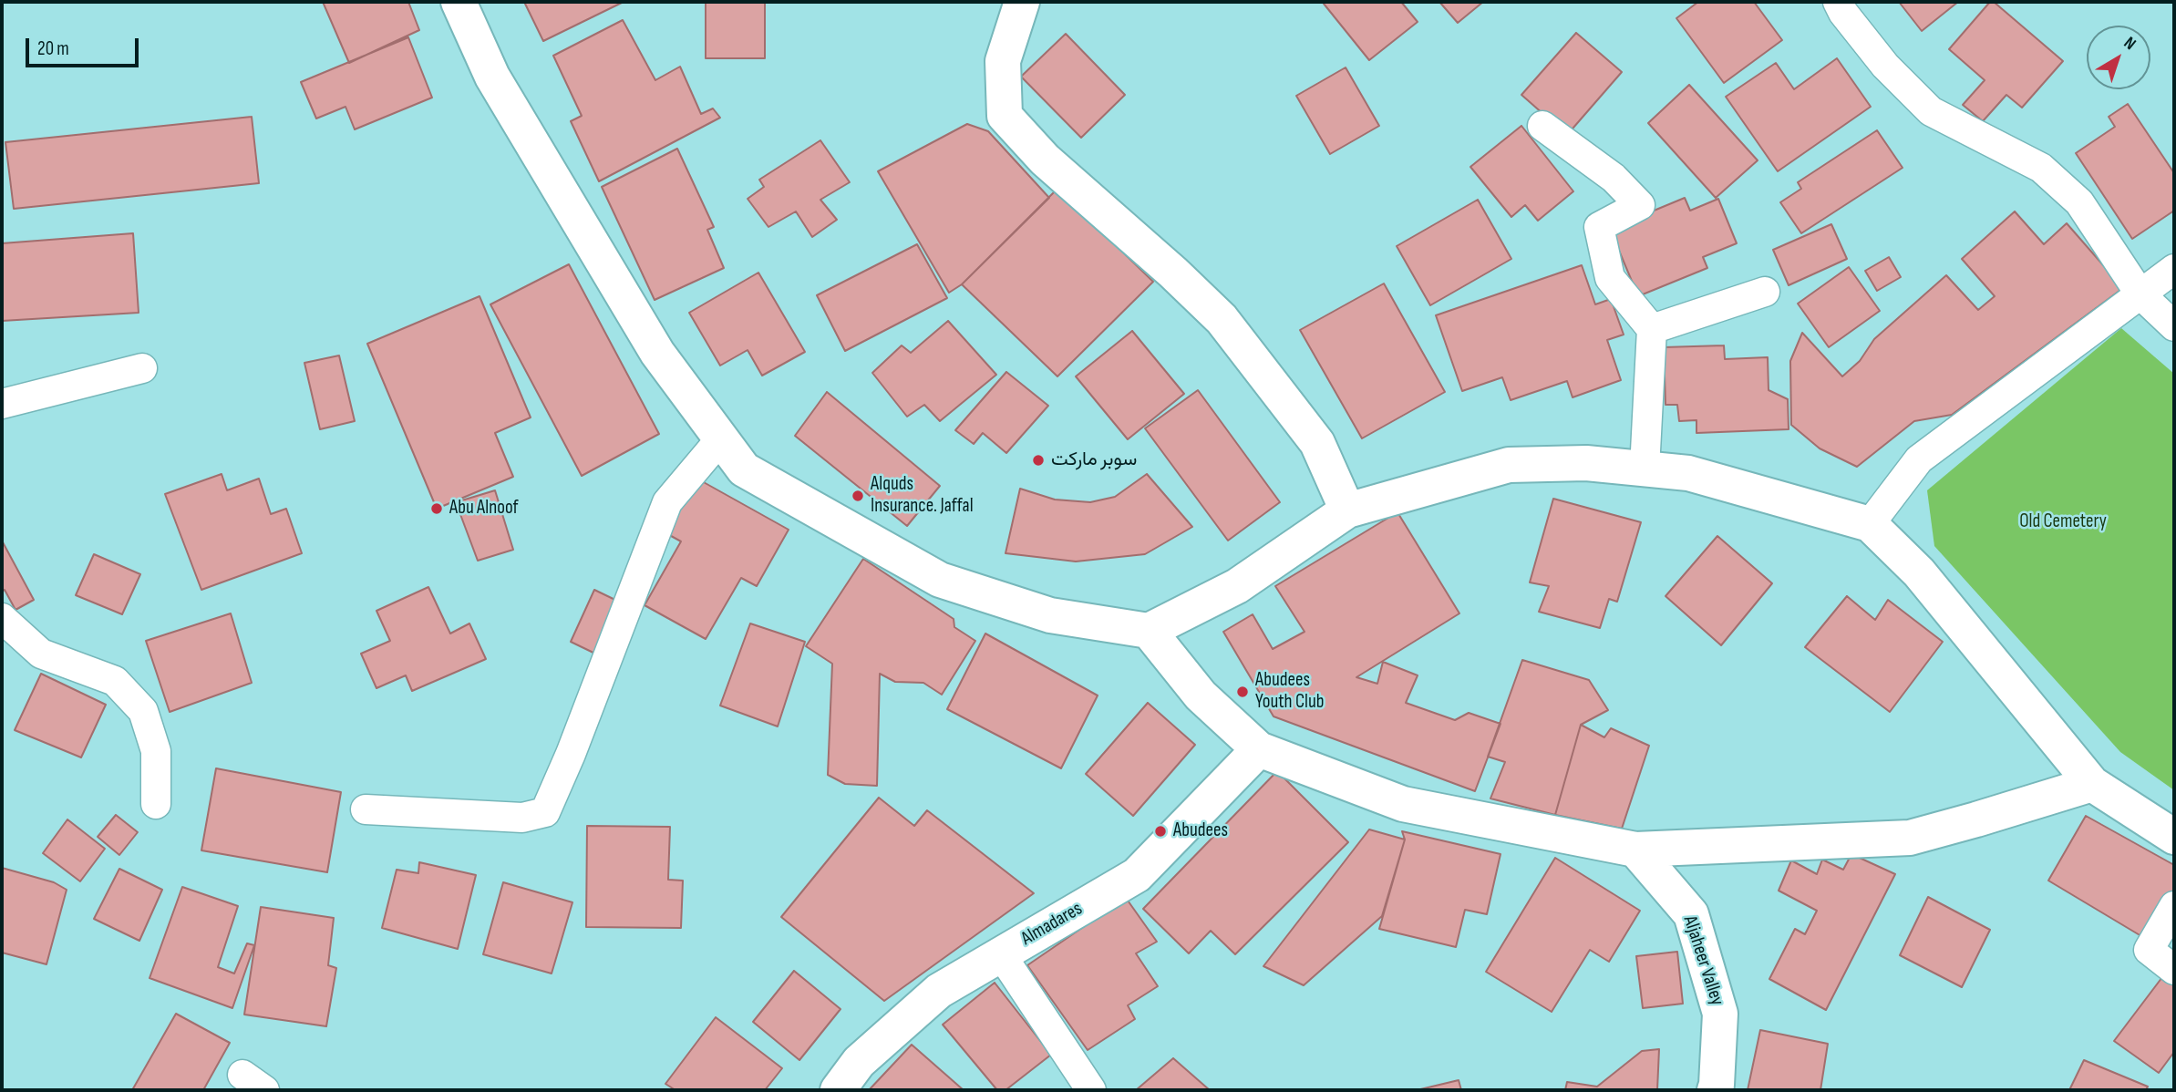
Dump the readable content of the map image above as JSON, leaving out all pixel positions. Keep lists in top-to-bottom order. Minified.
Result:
{"streets":{"street":["Almadares","Aljaheer Valley"]},"parks":["Old Cemetery"],"places":["سوبر ماركت","Alquds Insurance. Jaffal","Abu Alnoof","Abudees Youth Club","Abudees"],"scale_bar":"20 m","north":"top right"}
